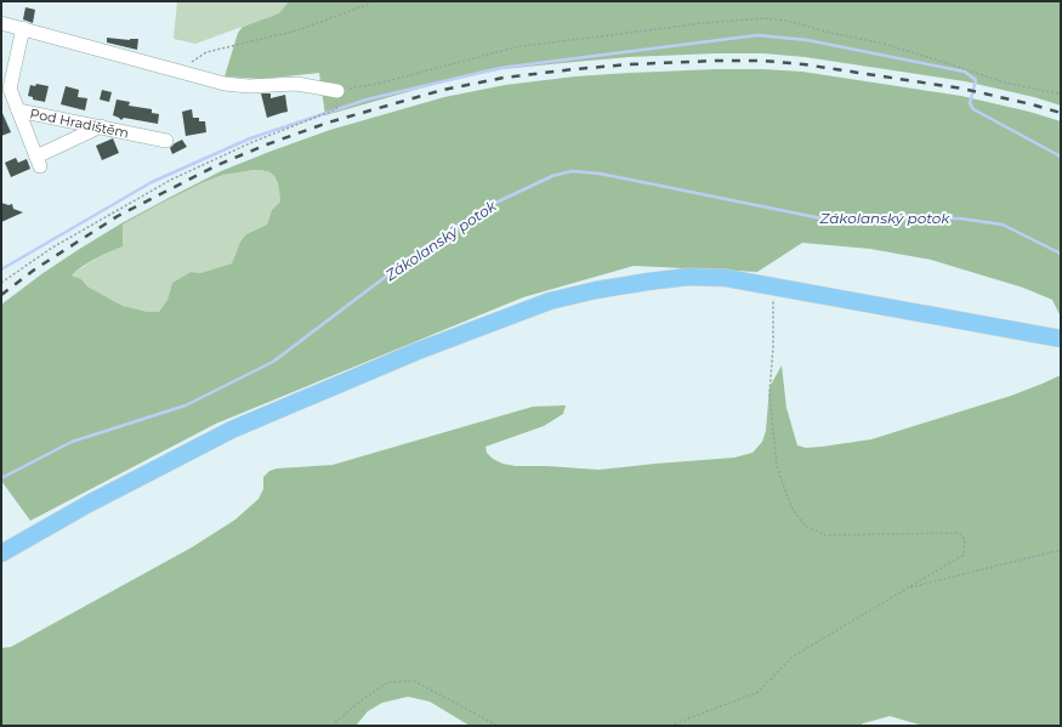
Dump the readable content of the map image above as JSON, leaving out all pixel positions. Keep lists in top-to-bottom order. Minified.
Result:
{"streets":{"street":["Pod Hradištěm"]},"water":["Zákolanský potok"]}
